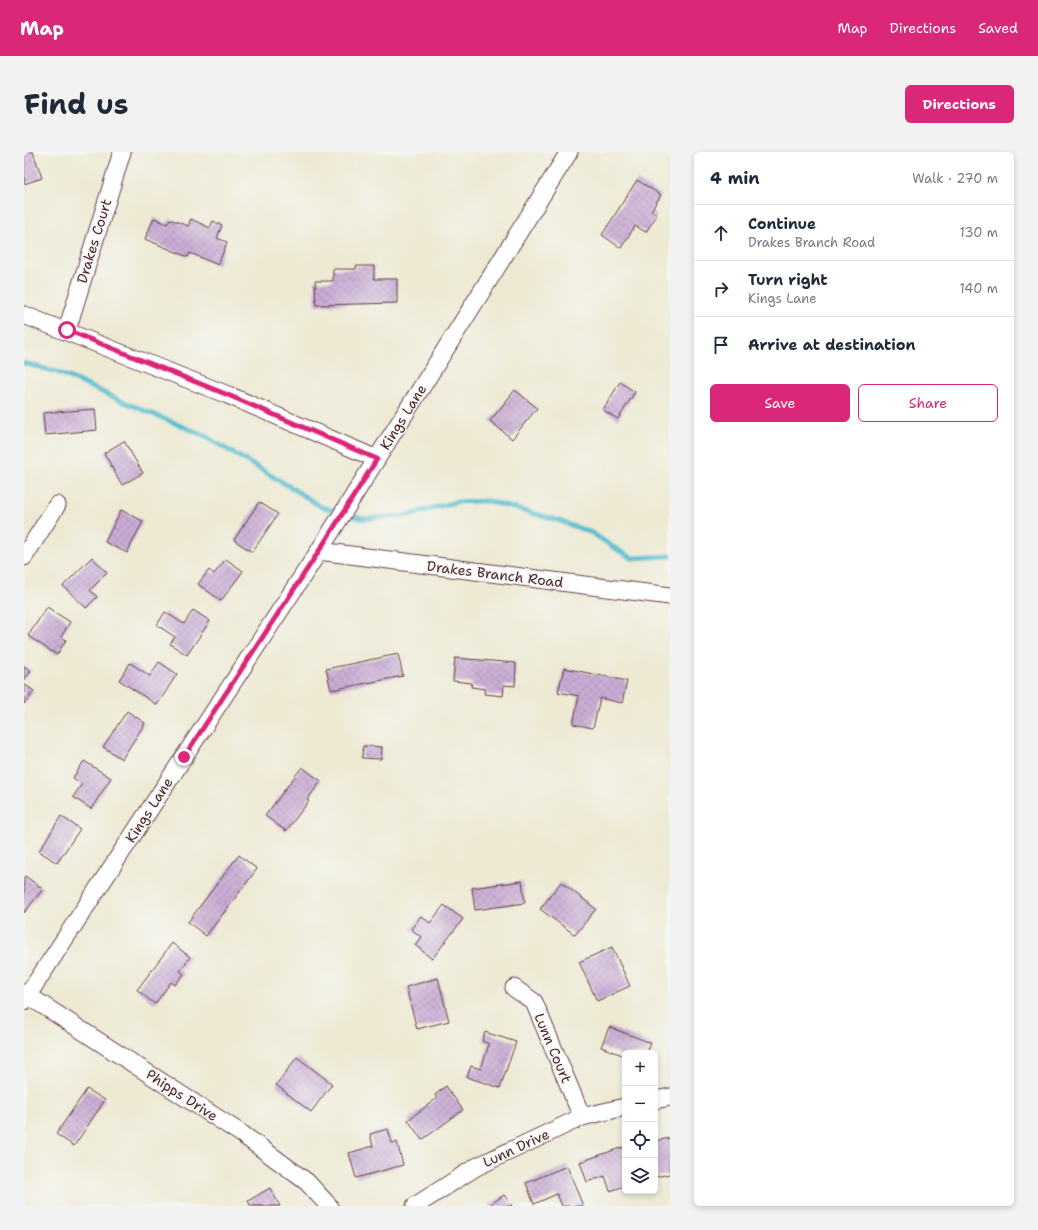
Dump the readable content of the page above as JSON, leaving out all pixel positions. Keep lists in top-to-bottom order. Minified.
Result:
{"streets":{"street":["Drakes Court","Kings Lane","Drakes Branch Road","Lunn Court","Phipps Drive","Lunn Drive"]},"crossings":[["Kings Lane","Drakes Branch Road"],["Kings Lane","Phipps Drive"],["Lunn Court","Lunn Drive"]],"page":{"header":"Map","nav":["Map","Directions","Saved"],"title":"Find us","buttons":["Directions",["Save","Share"]],"heading":["4 min","Walk · 270 m"],"list":[["Continue","Drakes Branch Road","130 m"],["Turn right","Kings Lane","140 m"],"Arrive at destination"],"map_buttons":["+","−"]}}
